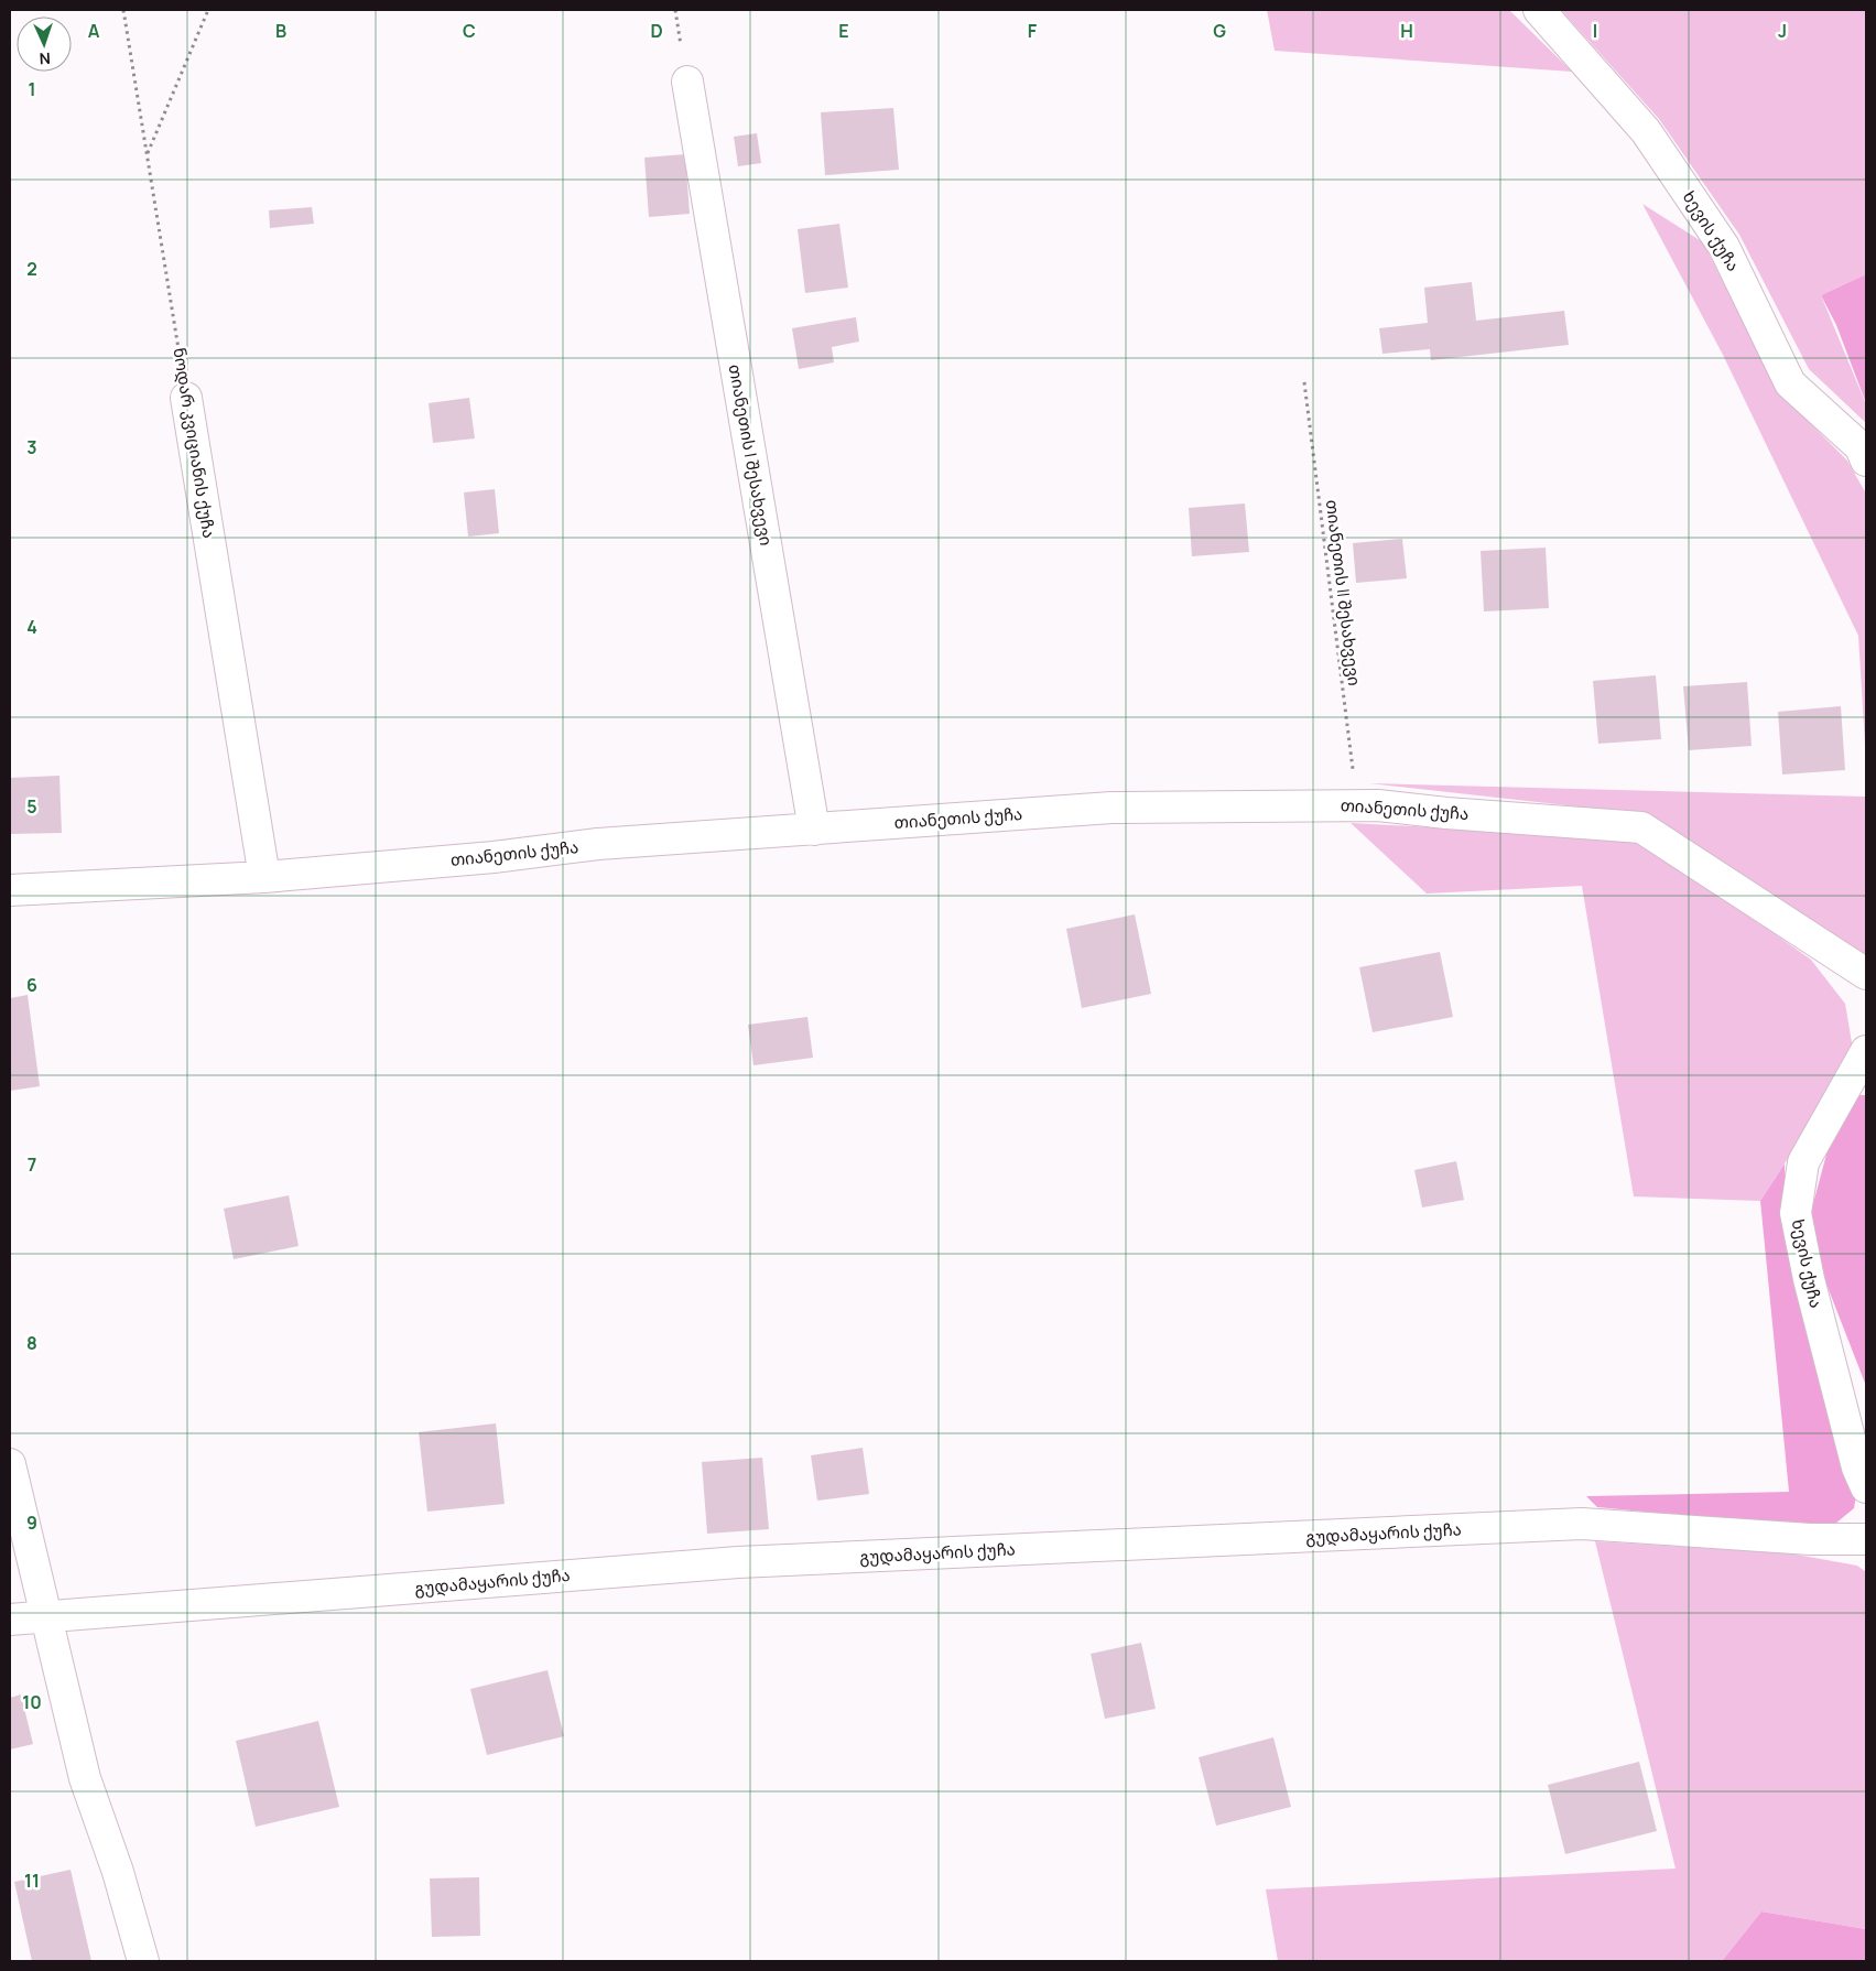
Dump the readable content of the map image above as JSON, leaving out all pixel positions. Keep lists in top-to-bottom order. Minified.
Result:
{"streets":{"street":["ხევის ქუჩა","ნოდარ კვიციანის ქუჩა","თიანეთის I შესახვევი","თიანეთის ქუჩა","გუდამაყარის ქუჩა"],"path":["თიანეთის II შესახვევი"]},"crossings":[["ნოდარ კვიციანის ქუჩა","თიანეთის ქუჩა"],["თიანეთის I შესახვევი","თიანეთის ქუჩა"],["თიანეთის II შესახვევი","თიანეთის ქუჩა"]],"north":"bottom","grid":{"columns":["A","B","C","D","E","F","G","H","I","J"],"rows":["1","2","3","4","5","6","7","8","9","10","11"]}}
